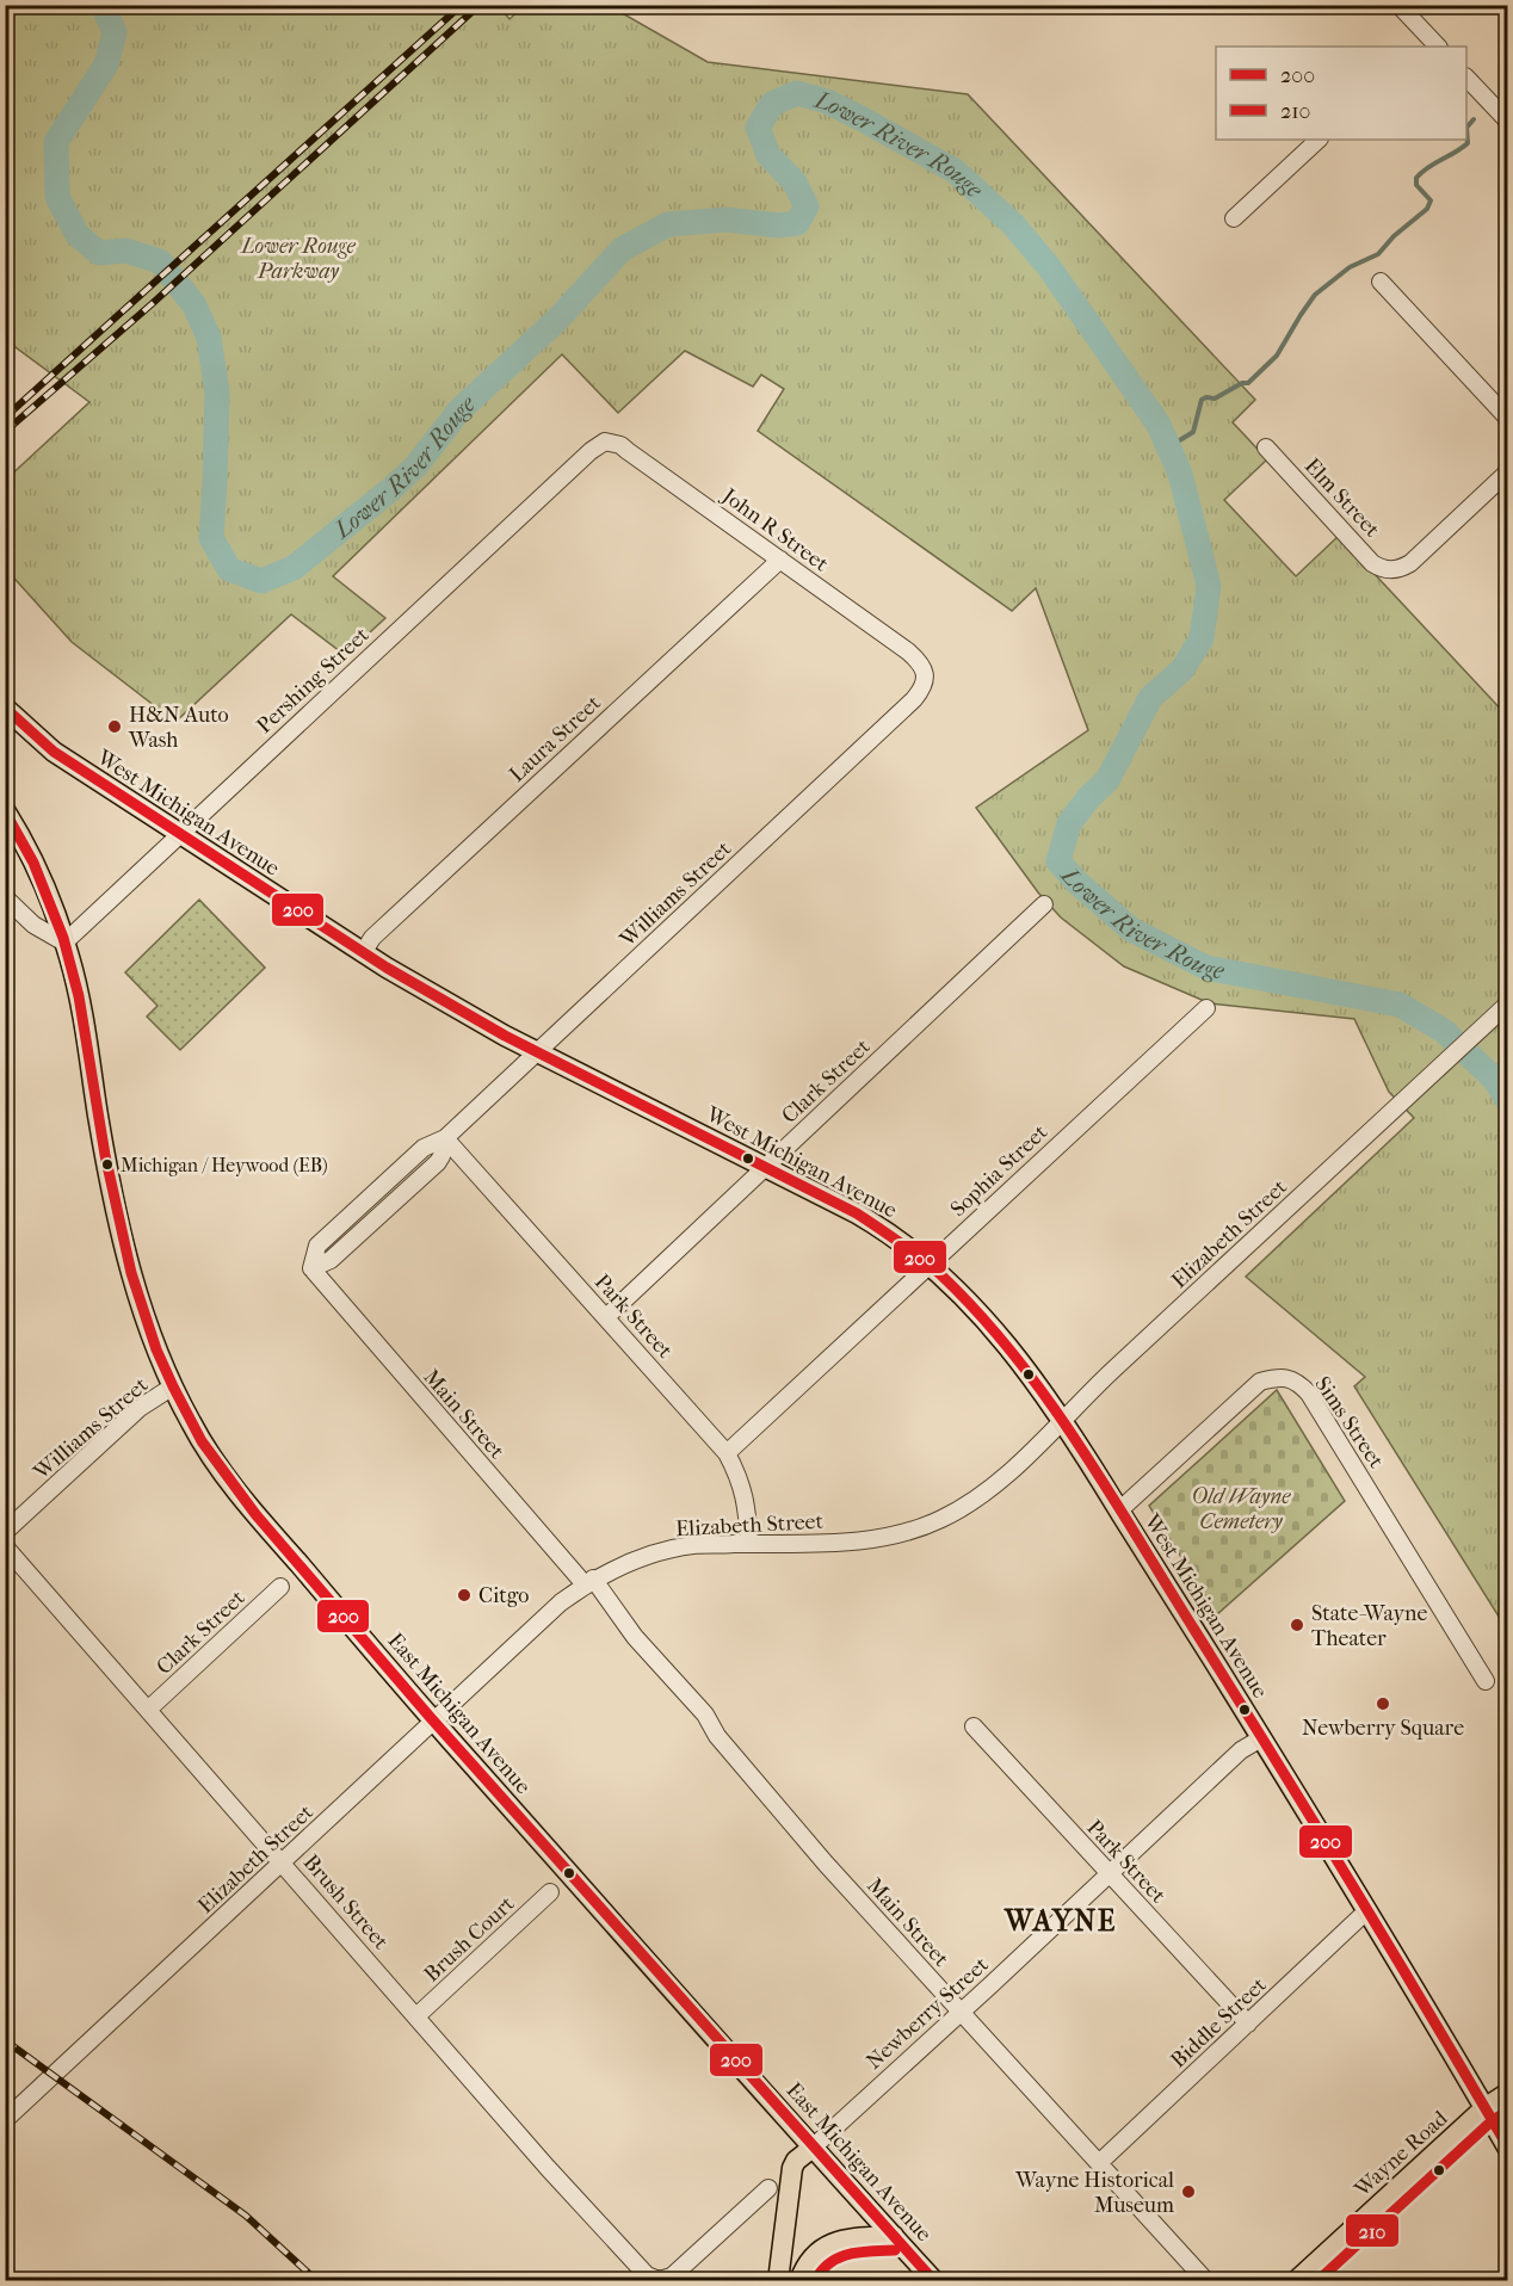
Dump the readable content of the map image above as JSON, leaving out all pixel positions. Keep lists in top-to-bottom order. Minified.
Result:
{"streets":{"main road":["West Michigan Avenue","East Michigan Avenue","Wayne Road"],"street":["Elm Street","John R Street","Pershing Street","Laura Street","Williams Street","Clark Street","Sophia Street","Elizabeth Street","Park Street","Main Street","Sims Street","Brush Street","Brush Court","Newberry Street","Biddle Street"]},"crossings":[["John R Street","Pershing Street"],["John R Street","Laura Street"],["John R Street","Williams Street"],["Pershing Street","West Michigan Avenue"],["Pershing Street","East Michigan Avenue"],["Laura Street","West Michigan Avenue"],["West Michigan Avenue","Williams Street"],["West Michigan Avenue","Clark Street"],["West Michigan Avenue","Sophia Street"],["West Michigan Avenue","Elizabeth Street"],["West Michigan Avenue","Sims Street"],["West Michigan Avenue","Newberry Street"],["West Michigan Avenue","Biddle Street"],["West Michigan Avenue","Wayne Road"],["Williams Street","Park Street"],["Williams Street","Main Street"],["Williams Street","East Michigan Avenue"],["Clark Street","Park Street"],["Clark Street","Brush Street"],["Sophia Street","Park Street"],["Elizabeth Street","Park Street"],["Elizabeth Street","Main Street"],["Elizabeth Street","East Michigan Avenue"],["Elizabeth Street","Brush Street"],["Park Street","Newberry Street"],["Park Street","Biddle Street"],["Main Street","Newberry Street"],["Main Street","Biddle Street"],["East Michigan Avenue","Newberry Street"],["Brush Street","Brush Court"]],"districts":["WAYNE"],"water":["Lower River Rouge"],"parks":["Lower Rouge Parkway","Old Wayne Cemetery"],"places":["H&N Auto Wash","Michigan / Heywood (EB)","Citgo","State-Wayne Theater","Newberry Square","Wayne Historical Museum"],"lines":["transit line 200","transit line 210"],"legend":["200","210"]}
